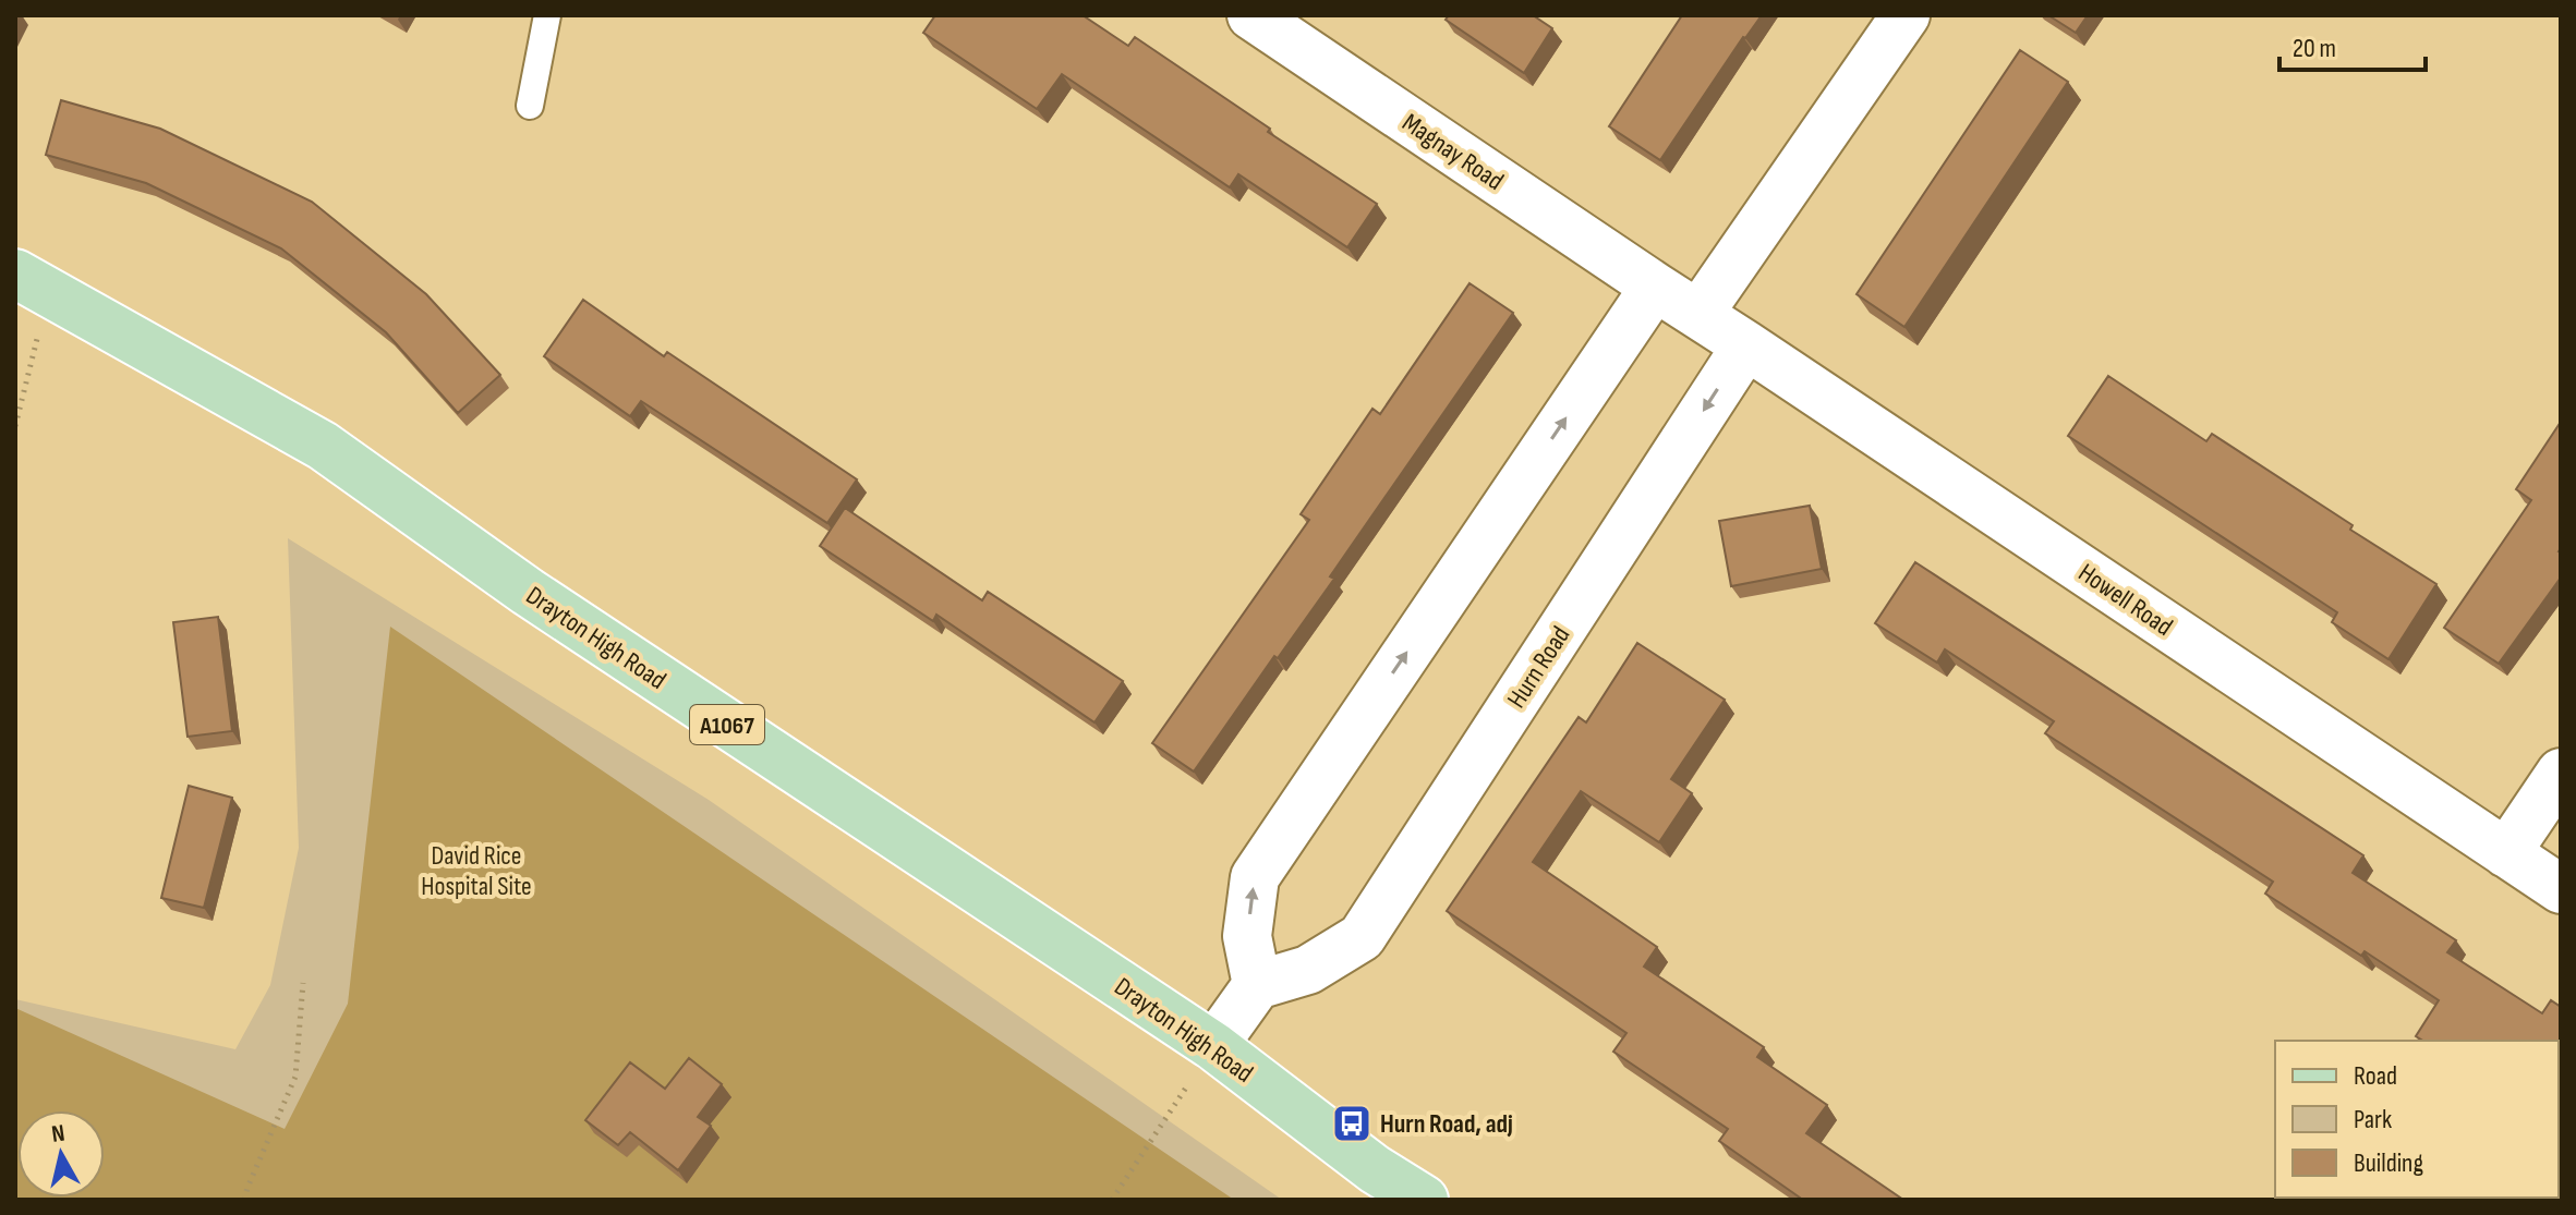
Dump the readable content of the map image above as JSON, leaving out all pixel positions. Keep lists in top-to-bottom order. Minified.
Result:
{"streets":{"main road":["Drayton High Road","A1067"],"street":["Magnay Road","Howell Road","Hurn Road"]},"crossings":[["Howell Road","Hurn Road"]],"parks":["David Rice Hospital Site"],"places":{"bus stop":["Hurn Road, adj"]},"legend":["Road","Park","Building"],"scale_bar":"20 m","north":"top"}
